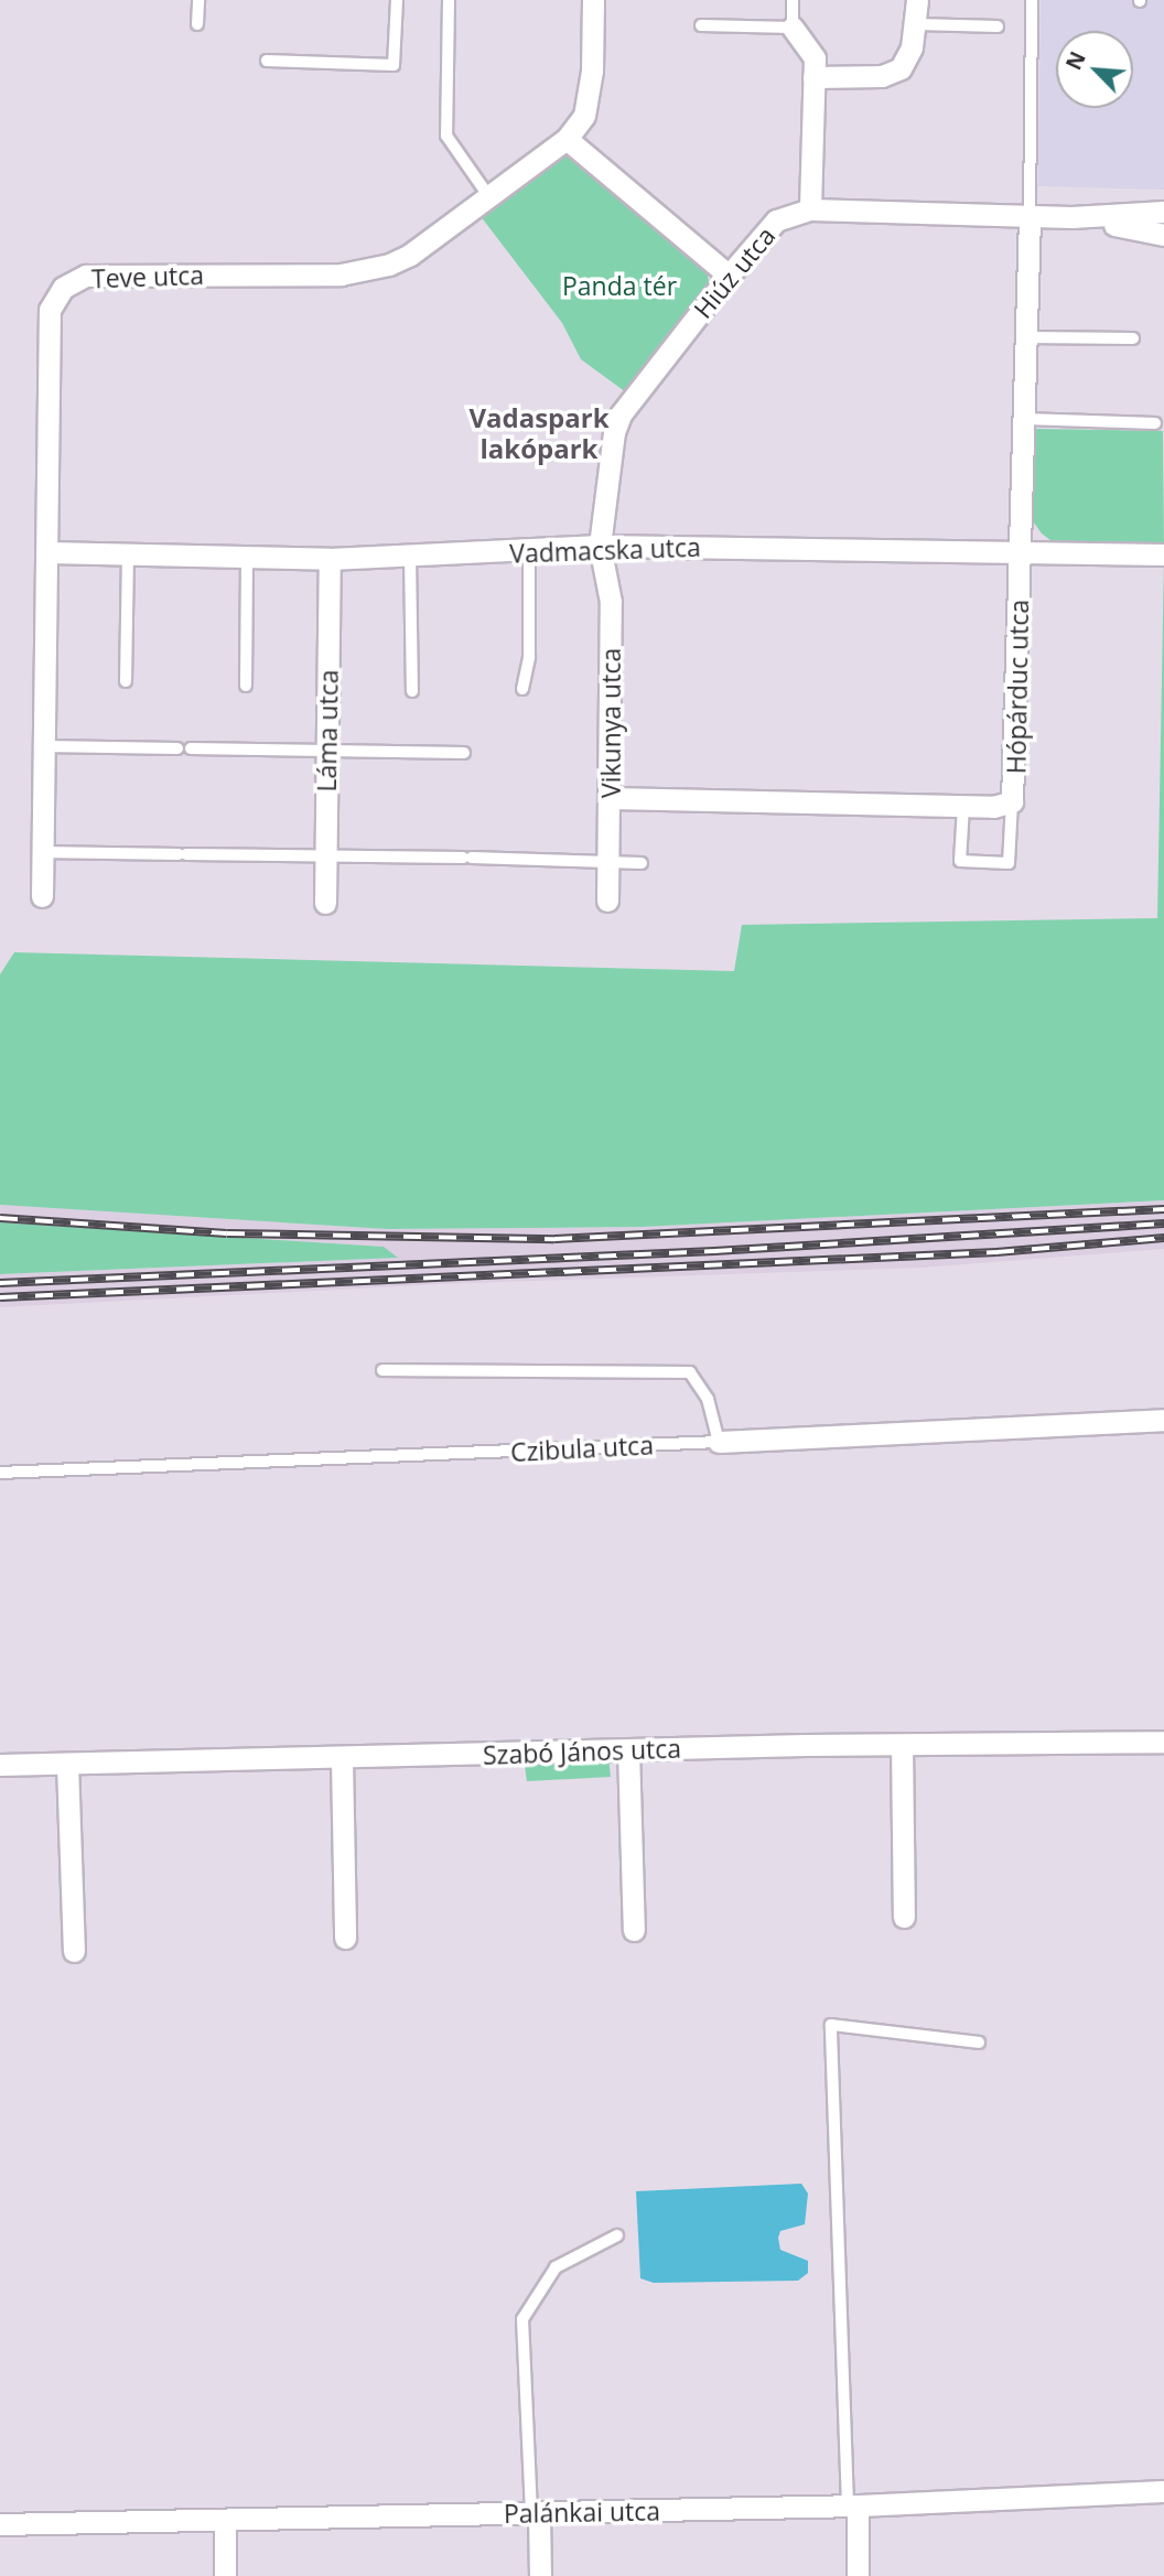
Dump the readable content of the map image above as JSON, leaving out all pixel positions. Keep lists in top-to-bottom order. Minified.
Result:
{"streets":{"street":["Hiúz utca","Teve utca","Vadmacska utca","Hópárduc utca","Vikunya utca","Láma utca","Czibula utca","Szabó János utca","Palánkai utca"]},"crossings":[["Hiúz utca","Vadmacska utca"],["Hiúz utca","Hópárduc utca"],["Hiúz utca","Vikunya utca"],["Teve utca","Vadmacska utca"],["Vadmacska utca","Hópárduc utca"],["Vadmacska utca","Vikunya utca"],["Vadmacska utca","Láma utca"],["Hópárduc utca","Vikunya utca"]],"districts":["Vadaspark lakópark"],"parks":["Panda tér"],"north":"top left"}
